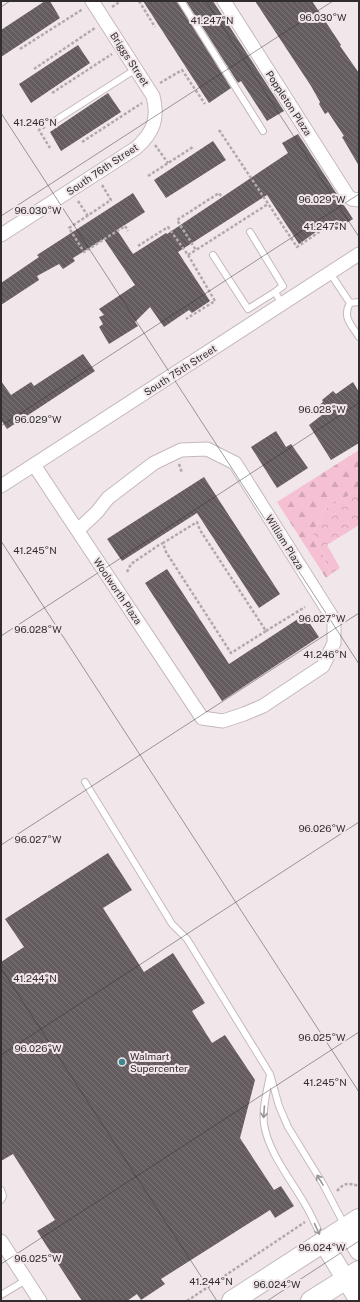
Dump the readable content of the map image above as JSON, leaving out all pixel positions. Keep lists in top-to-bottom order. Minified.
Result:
{"streets":{"street":["Briggs Street","Poppleton Plaza","South 76th Street","South 75th Street","William Plaza","Woolworth Plaza"]},"crossings":[["Briggs Street","South 76th Street"],["South 75th Street","Woolworth Plaza"],["William Plaza","Woolworth Plaza"]],"places":["Walmart Supercenter"],"coordinates":["96.030°W","41.247°N","41.246°N","96.029°W","96.028°W","41.245°N","96.027°W","96.026°W","41.244°N","96.025°W","96.024°W"]}
